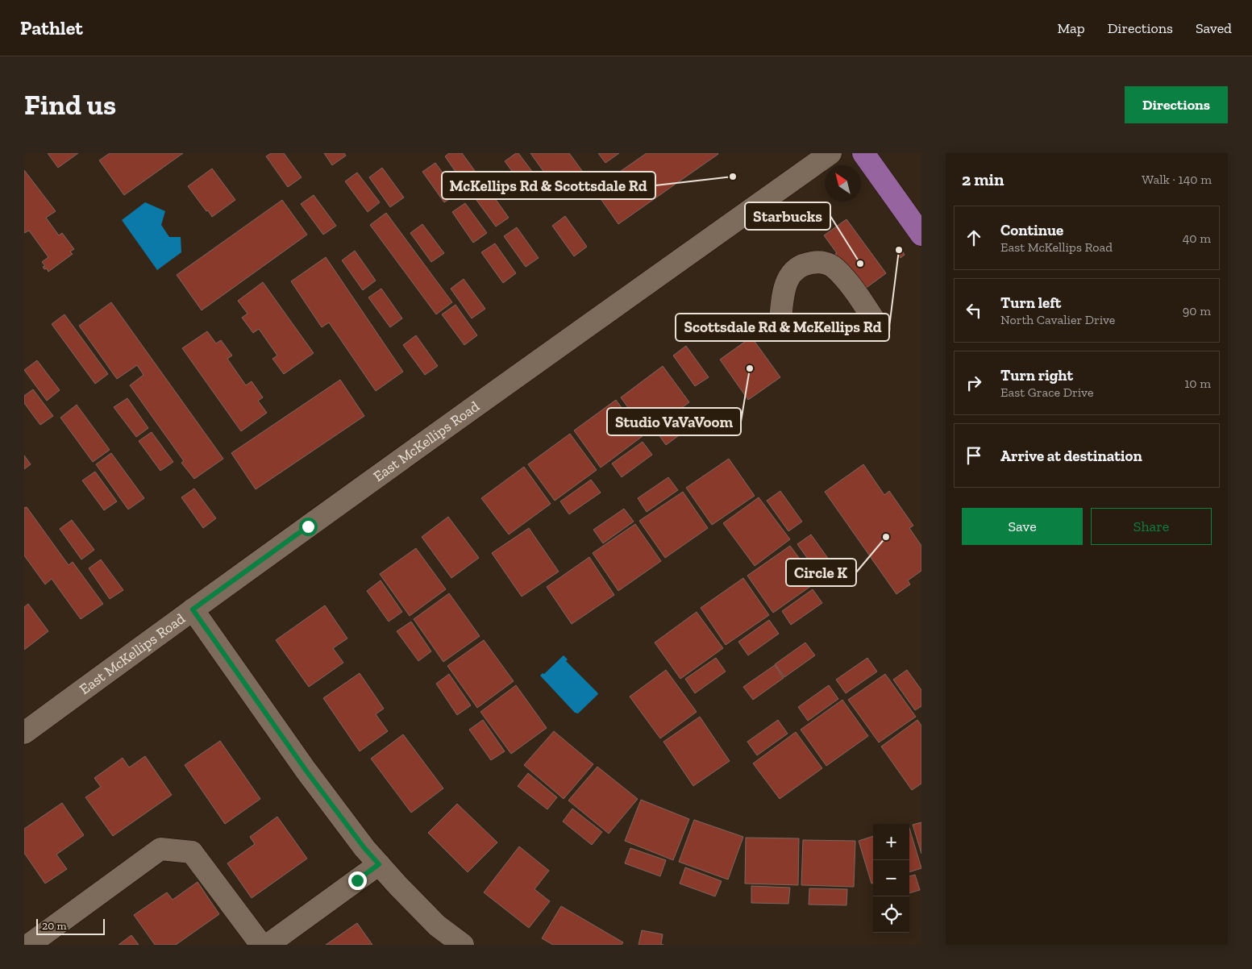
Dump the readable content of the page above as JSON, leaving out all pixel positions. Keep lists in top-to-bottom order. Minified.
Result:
{"streets":{"street":["East McKellips Road"]},"places":["McKellips Rd & Scottsdale Rd","Scottsdale Rd & McKellips Rd","Starbucks","Studio VaVaVoom","Circle K"],"scale_bar":"20 m","north":"top left","page":{"header":"Pathlet","nav":["Map","Directions","Saved"],"buttons":["Directions",["Save","Share"]],"title":"Find us","heading":["2 min","Walk · 140 m"],"list":[["Continue","East McKellips Road","40 m"],["Turn left","North Cavalier Drive","90 m"],["Turn right","East Grace Drive","10 m"],"Arrive at destination"],"map_buttons":["+","−"],"scale":"20 m"}}
